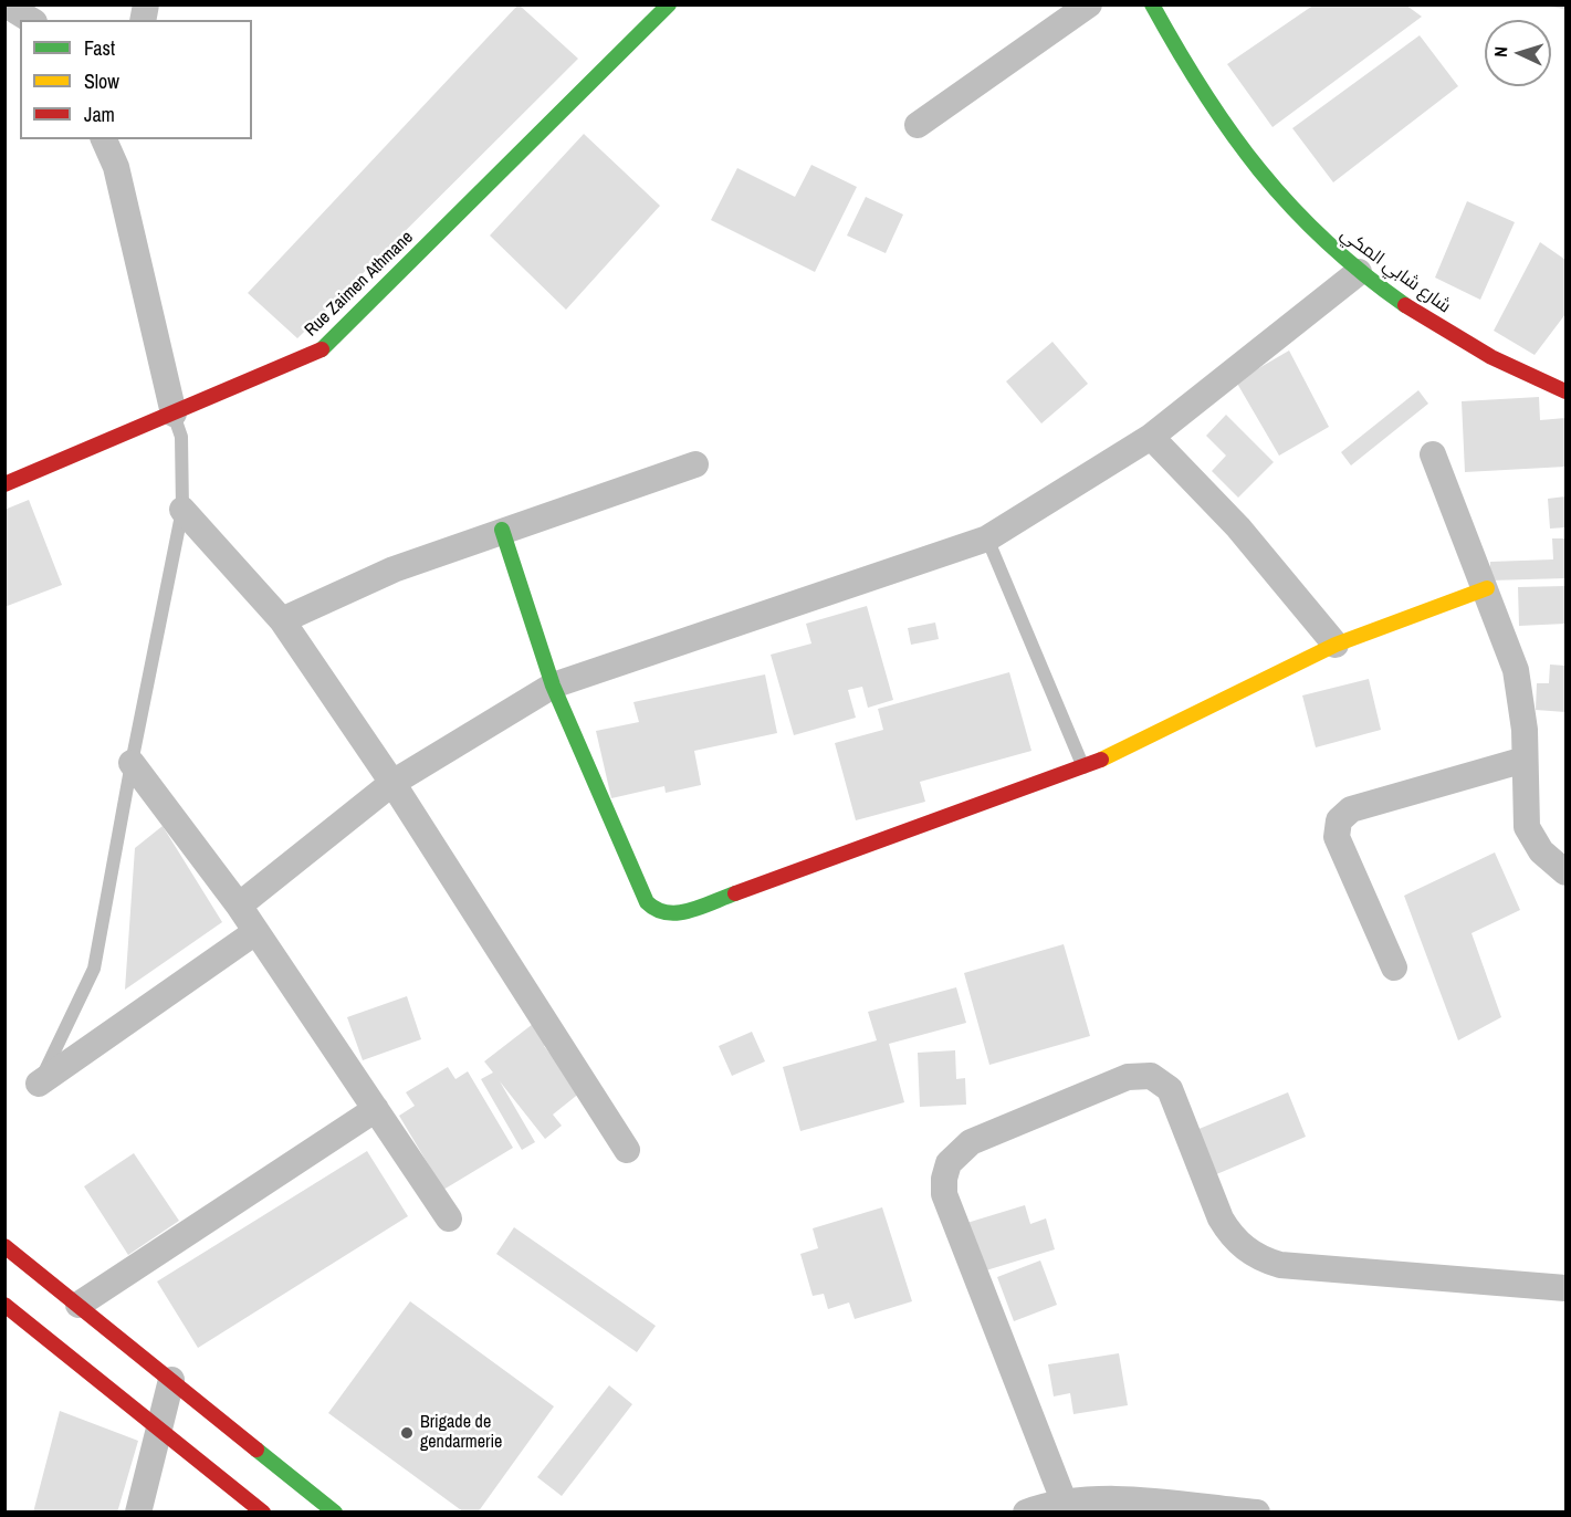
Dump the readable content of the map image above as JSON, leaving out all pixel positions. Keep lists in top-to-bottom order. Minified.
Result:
{"streets":{"main road":["شارع شابي المكي","Rue Zaimen Athmane"]},"places":["Brigade de gendarmerie"],"legend":["Fast","Slow","Jam"],"north":"left"}
